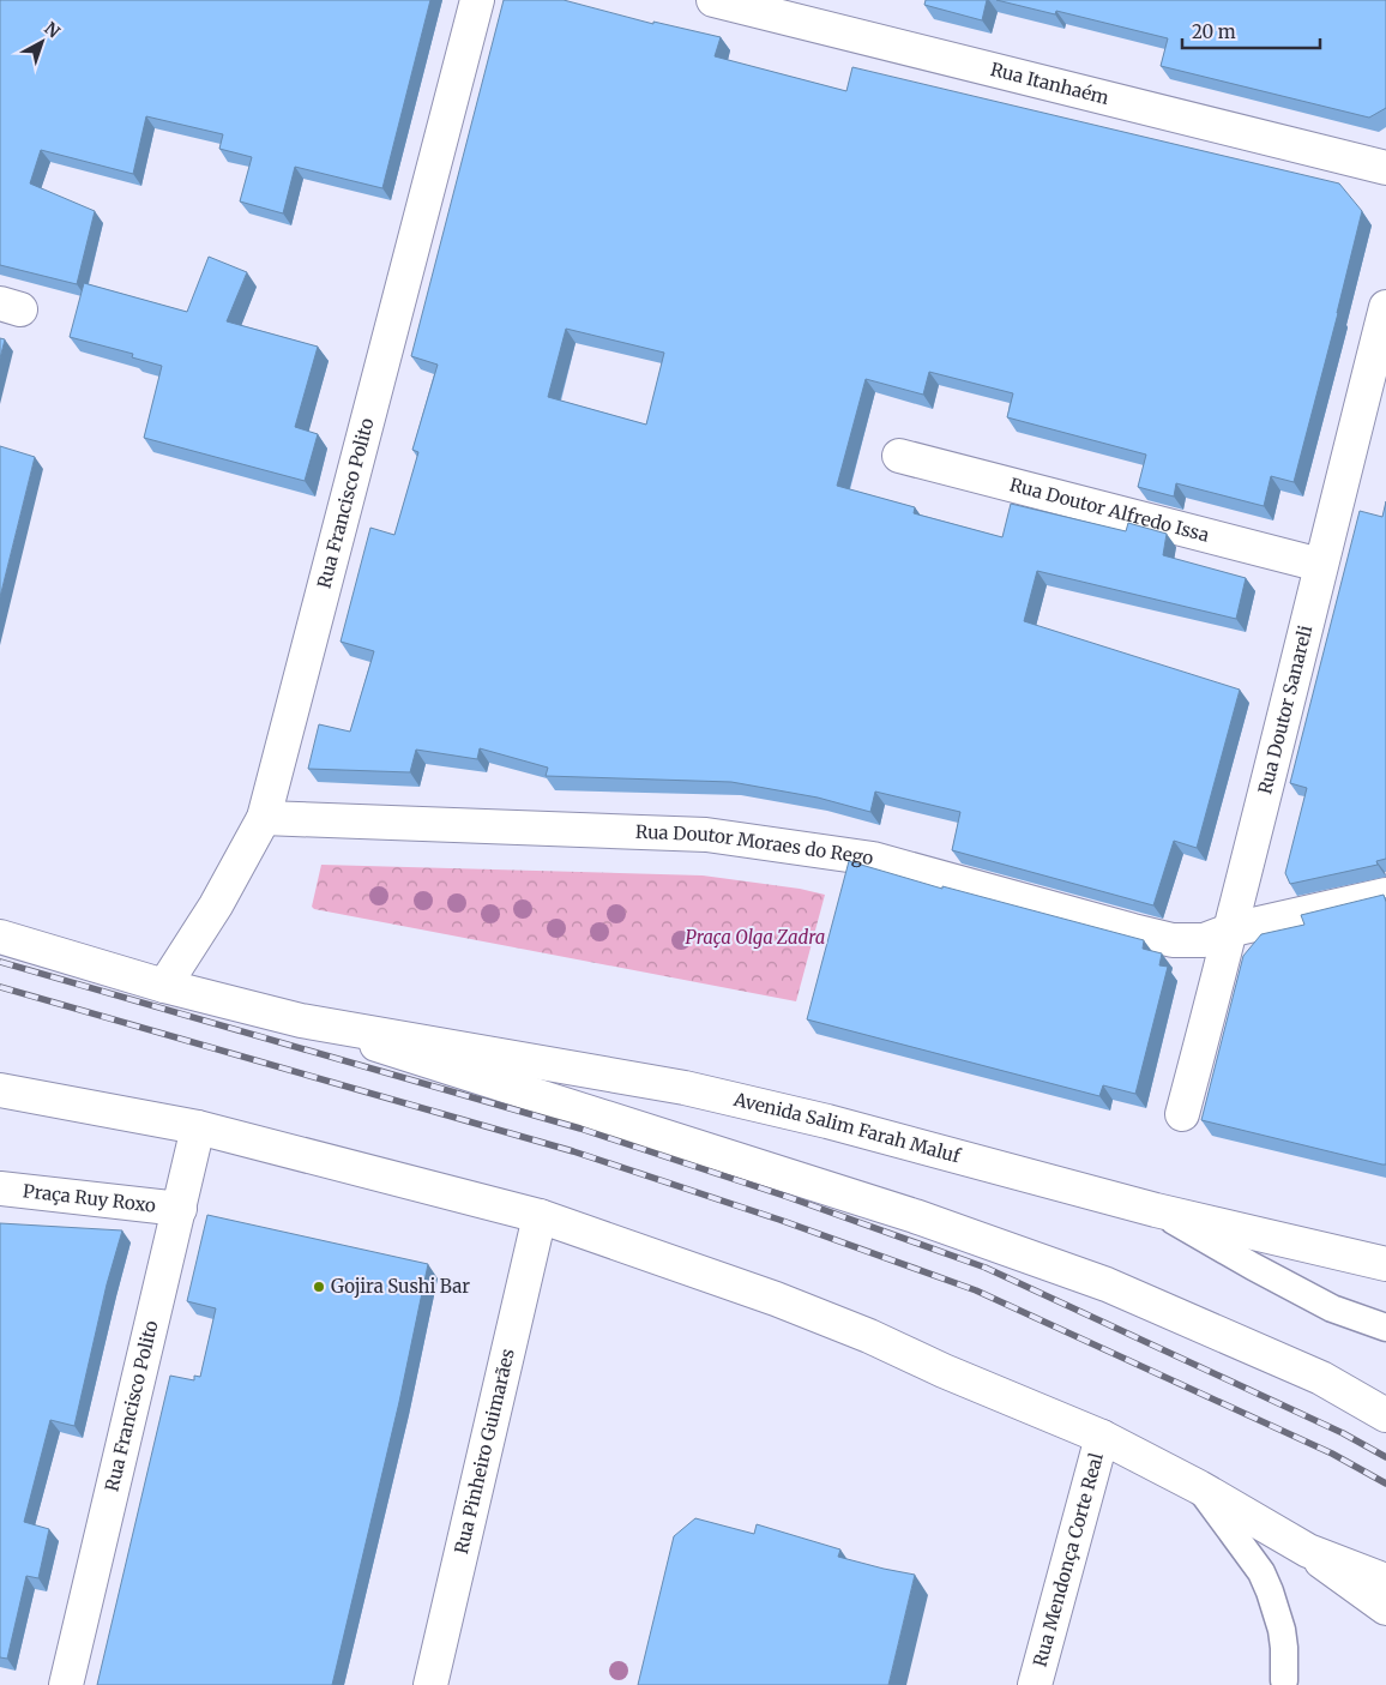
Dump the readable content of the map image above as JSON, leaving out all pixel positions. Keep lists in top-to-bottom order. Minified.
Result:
{"streets":{"main road":["Rua Itanhaém","Rua Francisco Polito","Rua Doutor Alfredo Issa","Rua Doutor Sanareli","Rua Doutor Moraes do Rego","Avenida Salim Farah Maluf","Praça Ruy Roxo","Rua Pinheiro Guimarães","Rua Mendonça Corte Real"]},"crossings":[["Rua Francisco Polito","Rua Doutor Moraes do Rego"],["Rua Francisco Polito","Praça Ruy Roxo"],["Rua Doutor Alfredo Issa","Rua Doutor Sanareli"],["Rua Doutor Sanareli","Rua Doutor Moraes do Rego"]],"parks":["Praça Olga Zadra"],"places":["Gojira Sushi Bar"],"scale_bar":"20 m","north":"top right"}
